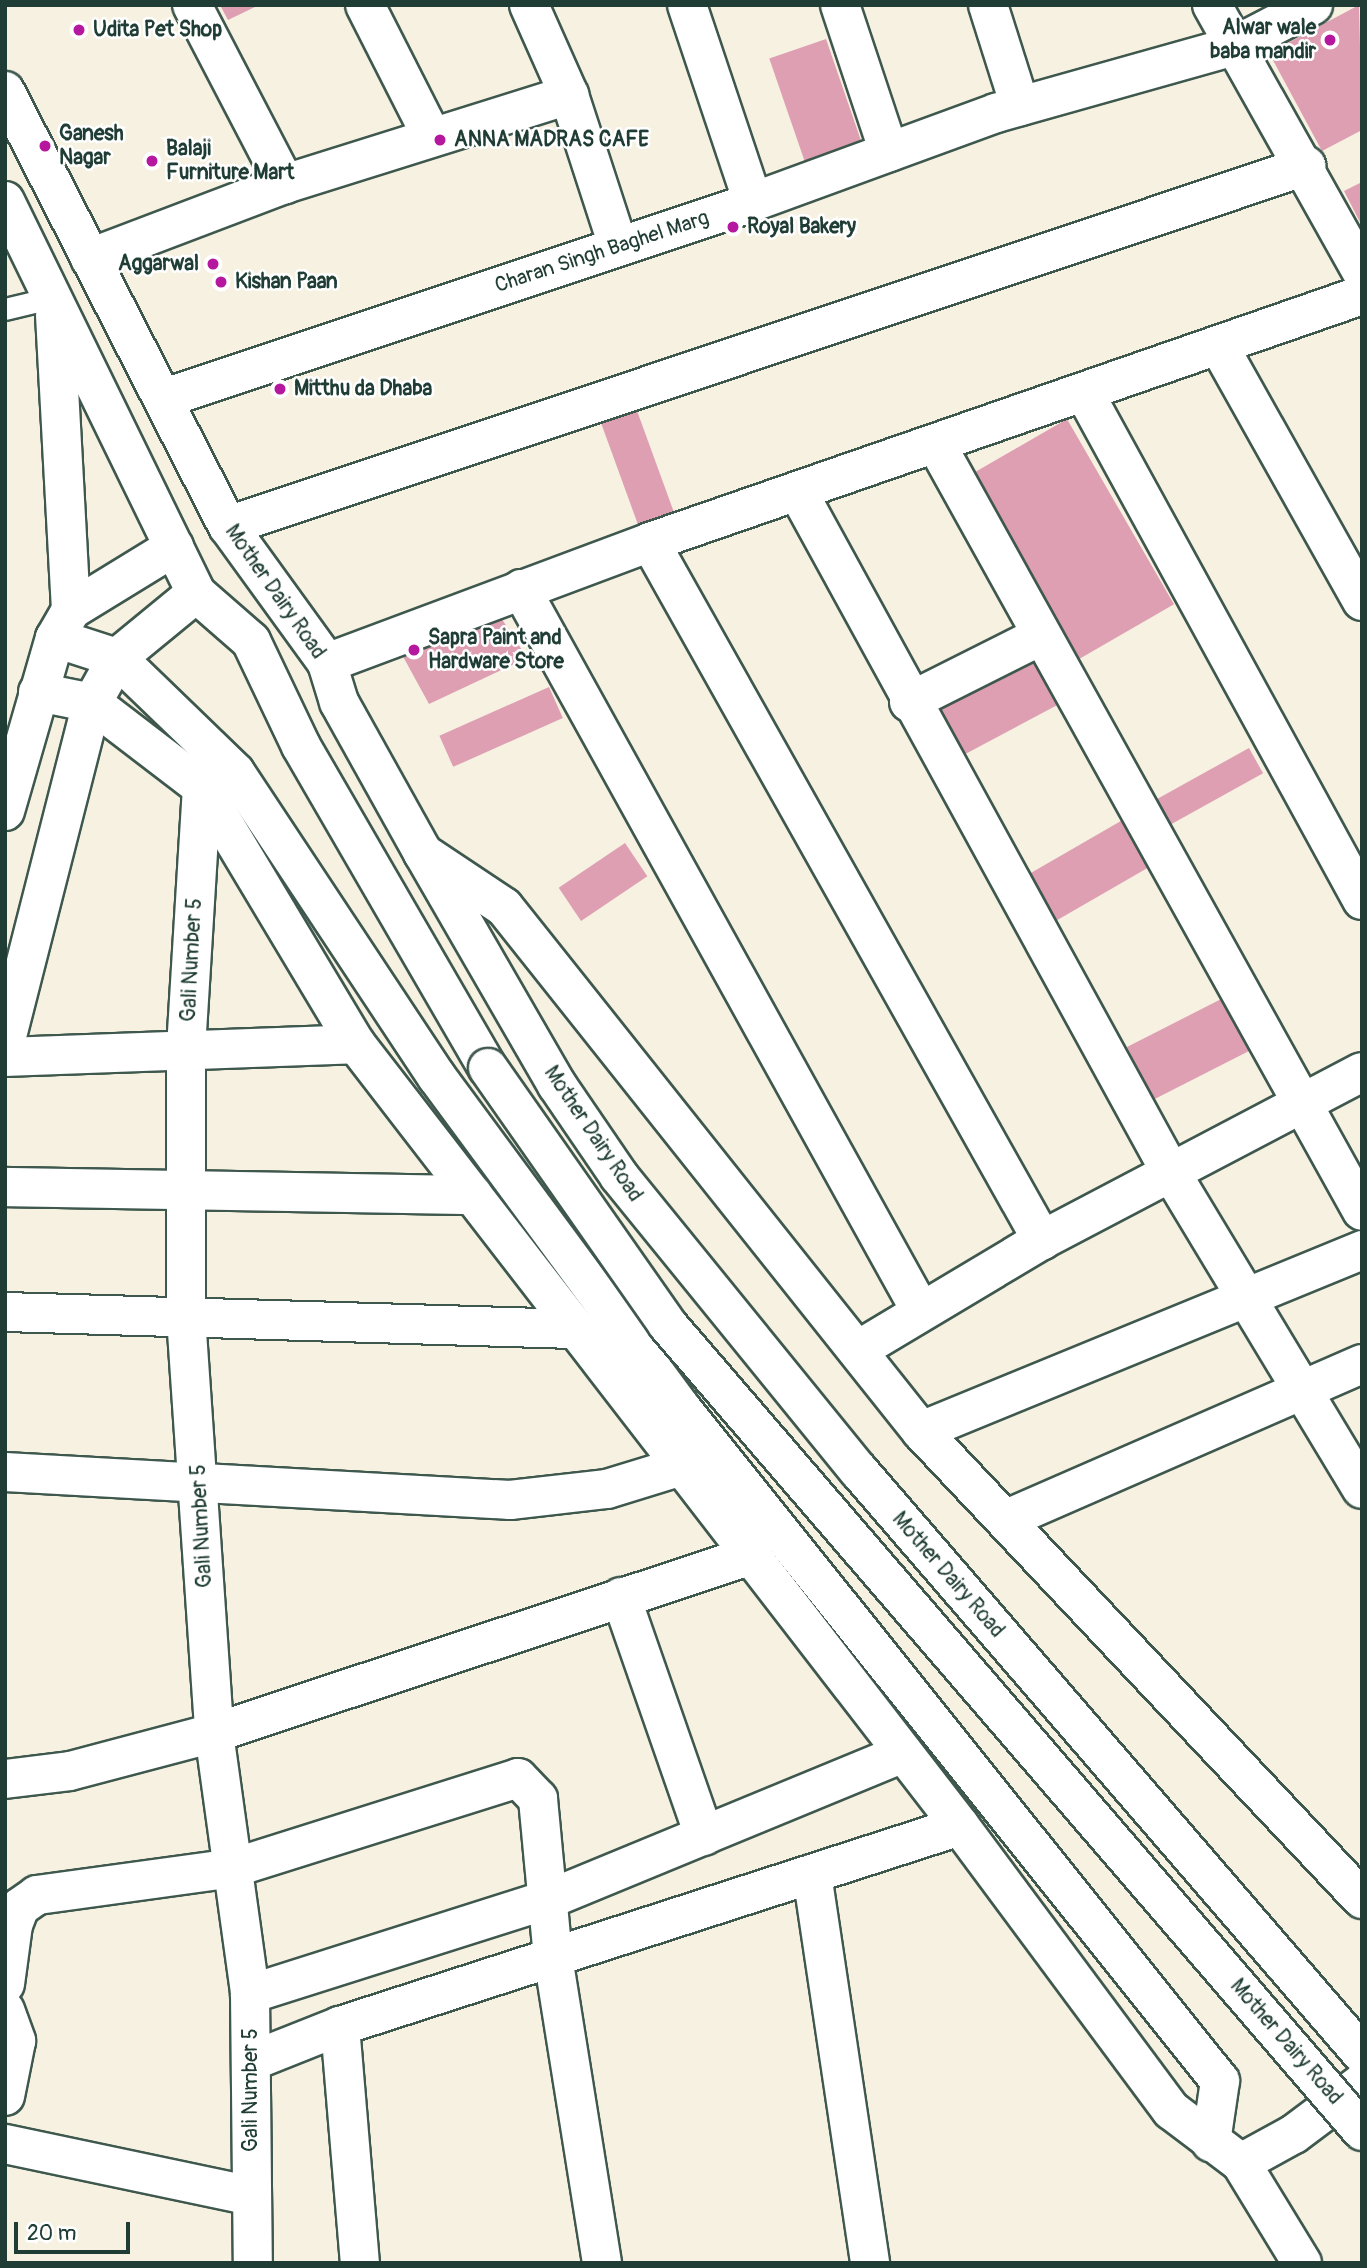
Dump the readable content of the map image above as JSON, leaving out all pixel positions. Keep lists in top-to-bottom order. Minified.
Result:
{"streets":{"street":["Charan Singh Baghel Marg","Mother Dairy Road","Gali Number 5"]},"crossings":[["Charan Singh Baghel Marg","Mother Dairy Road"]],"places":["Udita Pet Shop","Alwar wale baba mandir","ANNA MADRAS CAFE","Ganesh Nagar","Balaji Furniture Mart","Royal Bakery","Aggarwal","Kishan Paan","Mitthu da Dhaba","Sapra Paint and Hardware Store"],"scale_bar":"20 m"}
